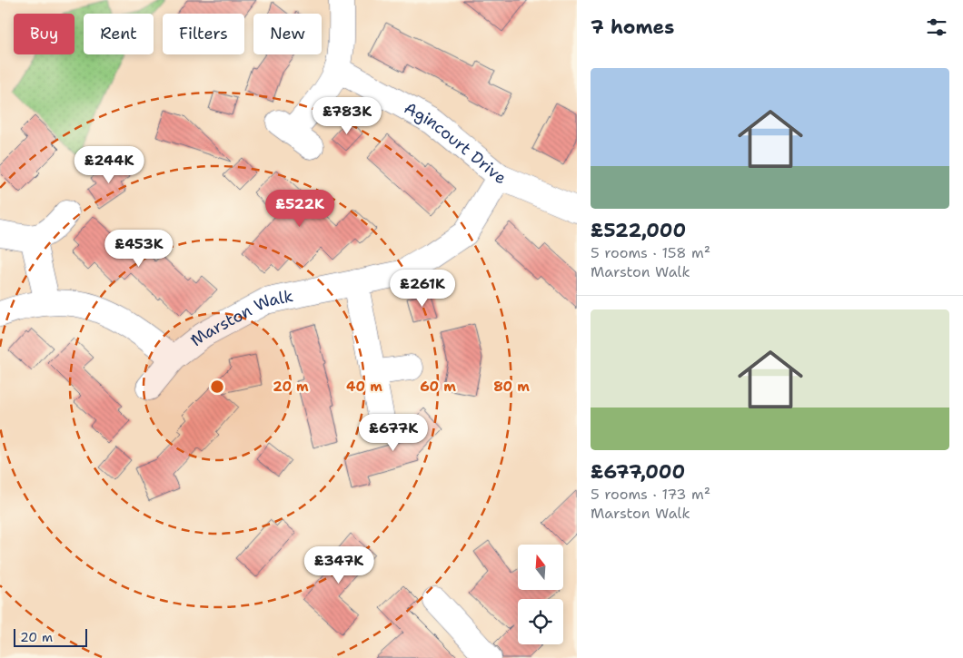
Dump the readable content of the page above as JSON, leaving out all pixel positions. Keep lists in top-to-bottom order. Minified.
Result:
{"streets":{"street":["Agincourt Drive","Marston Walk"]},"crossings":[["Agincourt Drive","Marston Walk"]],"scale_bar":"20 m","north":"top","page":{"heading":"7 homes","chip":["Buy","Rent","Filters","New"],"list":[{"name":"£522,000","note":"5 rooms · 158 m² · Marston Walk"},{"name":"£677,000","note":"5 rooms · 173 m² · Marston Walk"}],"price":["£783K","£244K","£522K","£453K","£261K","£677K","£347K"],"scale":"20 m"},"rings":["20 m","40 m","60 m","80 m"]}
